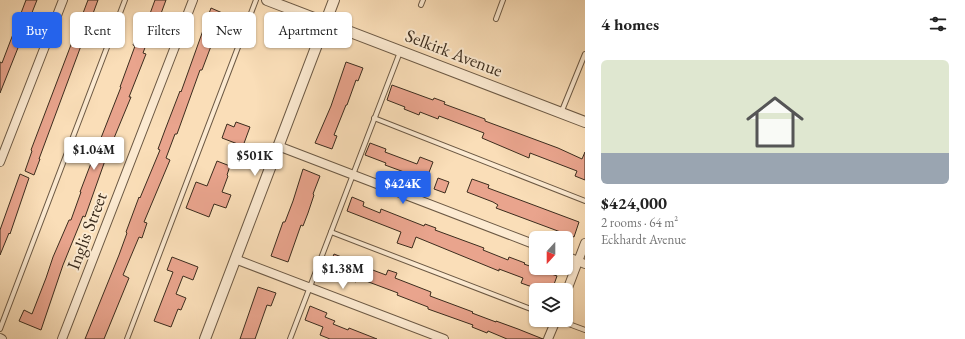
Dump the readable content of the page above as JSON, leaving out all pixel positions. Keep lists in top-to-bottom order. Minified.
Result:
{"streets":{"street":["Selkirk Avenue","Inglis Street"]},"north":"bottom","page":{"heading":"4 homes","chip":["Buy","Rent","Filters","New","Apartment"],"list":[{"name":"$424,000","note":"2 rooms · 64 m² · Eckhardt Avenue"}],"price":["$1.04M","$501K","$424K","$1.38M"]}}
